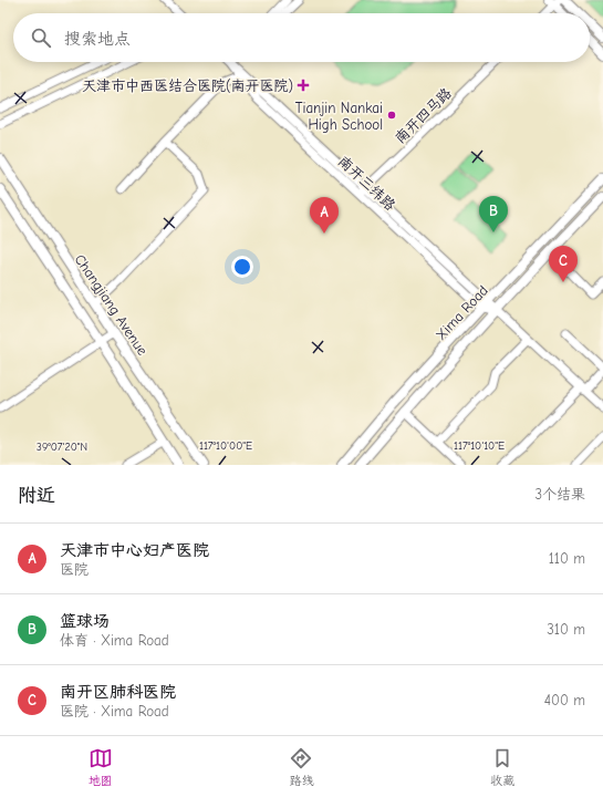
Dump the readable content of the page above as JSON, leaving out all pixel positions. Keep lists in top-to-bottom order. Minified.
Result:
{"streets":{"main road":["Changjiang Avenue","Xima Road"],"street":["南开四马路","南开三纬路"]},"crossings":[["南开四马路","南开三纬路"],["南开三纬路","Xima Road"]],"places":{"health":["天津市中西医结合医院(南开医院)"],"other":["Tianjin Nankai High School"]},"page":{"search":"搜索地点","pins":["B","A","C"],"heading":["附近","3个结果"],"list":[{"mark":"A","name":"天津市中心妇产医院","note":"医院","value":"110 m"},{"mark":"B","name":"篮球场","note":"体育 · Xima Road","value":"310 m"},{"mark":"C","name":"南开区肺科医院","note":"医院 · Xima Road","value":"400 m"}],"nav":["地图","路线","收藏"]},"coordinates":["117°10'00\"E","117°10'10\"E","39°07'20\"N"]}
